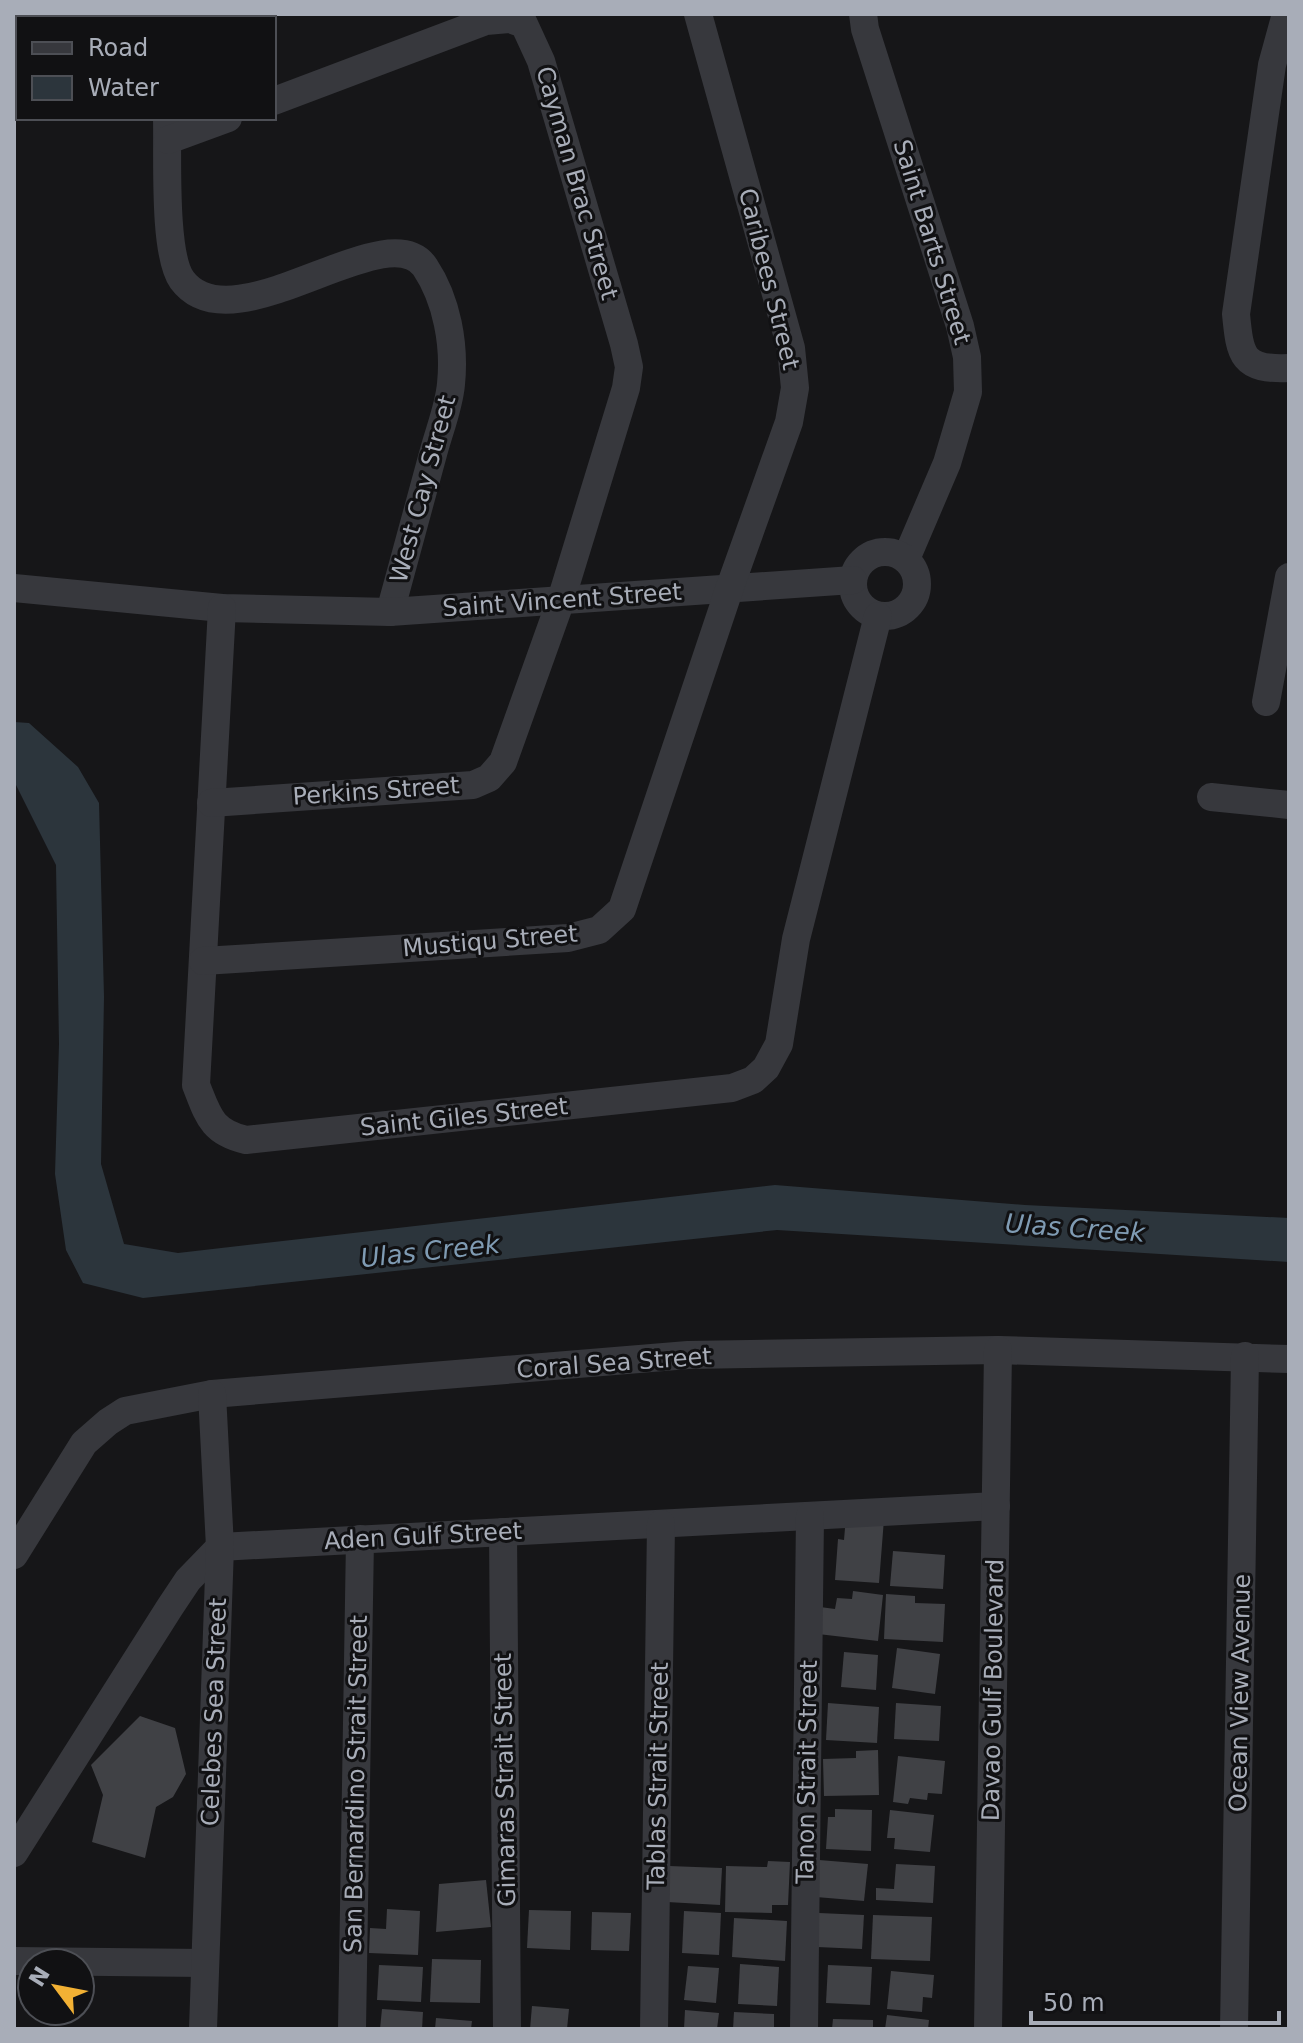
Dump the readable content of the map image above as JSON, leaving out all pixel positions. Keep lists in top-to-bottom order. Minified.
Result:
{"streets":{"street":["Cayman Brac Street","Saint Barts Street","Caribees Street","West Cay Street","Saint Vincent Street","Perkins Street","Mustiqu Street","Saint Giles Street","Coral Sea Street","Aden Gulf Street","Davao Gulf Boulevard","Ocean View Avenue","Celebes Sea Street","Tanon Strait Street","Tablas Strait Street","Gimaras Strait Street","San Bernardino Strait Street"]},"crossings":[["Cayman Brac Street","Saint Vincent Street"],["Cayman Brac Street","Perkins Street"],["Saint Barts Street","Saint Vincent Street"],["Saint Barts Street","Saint Giles Street"],["Caribees Street","Saint Vincent Street"],["Caribees Street","Mustiqu Street"],["West Cay Street","Saint Vincent Street"],["Saint Vincent Street","Perkins Street"],["Saint Vincent Street","Mustiqu Street"],["Saint Vincent Street","Saint Giles Street"],["Perkins Street","Saint Giles Street"],["Mustiqu Street","Saint Giles Street"],["Coral Sea Street","Davao Gulf Boulevard"],["Coral Sea Street","Ocean View Avenue"],["Coral Sea Street","Celebes Sea Street"],["Aden Gulf Street","Davao Gulf Boulevard"],["Aden Gulf Street","Celebes Sea Street"],["Aden Gulf Street","Tanon Strait Street"],["Aden Gulf Street","Tablas Strait Street"],["Aden Gulf Street","Gimaras Strait Street"],["Aden Gulf Street","San Bernardino Strait Street"]],"water":["Ulas Creek"],"legend":["Road","Water"],"scale_bar":"50 m","north":"top left"}
